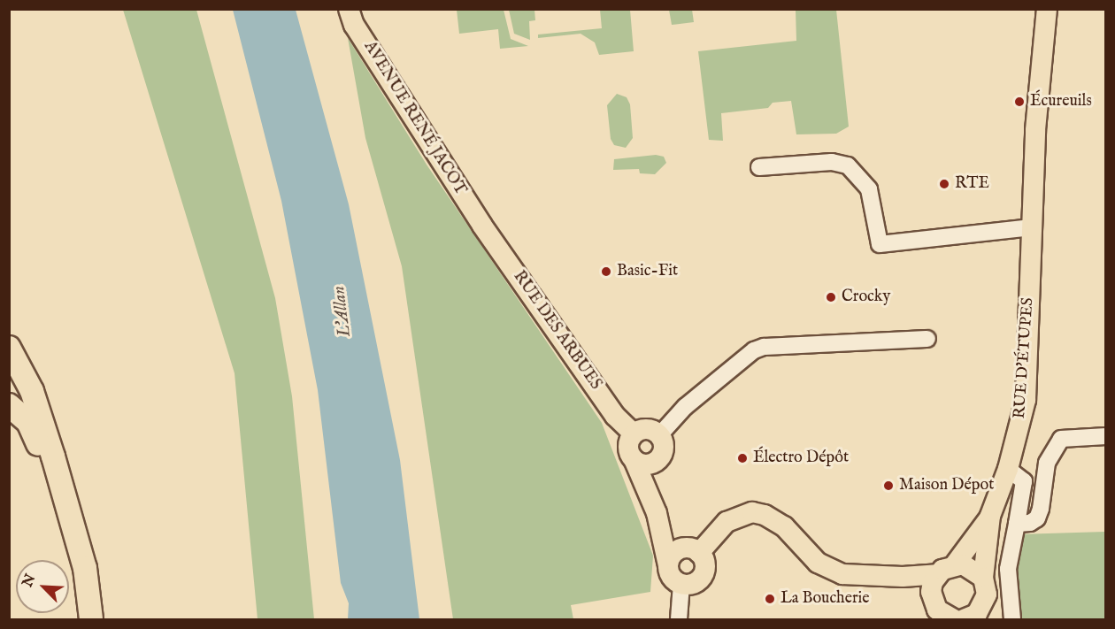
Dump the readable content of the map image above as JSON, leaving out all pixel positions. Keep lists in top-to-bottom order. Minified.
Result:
{"streets":{"main road":["AVENUE RENÉ JACOT","RUE DES ARBUES","RUE D'ÉTUPES"]},"crossings":[["AVENUE RENÉ JACOT","RUE DES ARBUES"]],"water":["L'Allan"],"places":["Écureuils","RTE","Basic-Fit","Crocky","Électro Dépôt","Maison Dépot","La Boucherie"],"north":"top left"}
